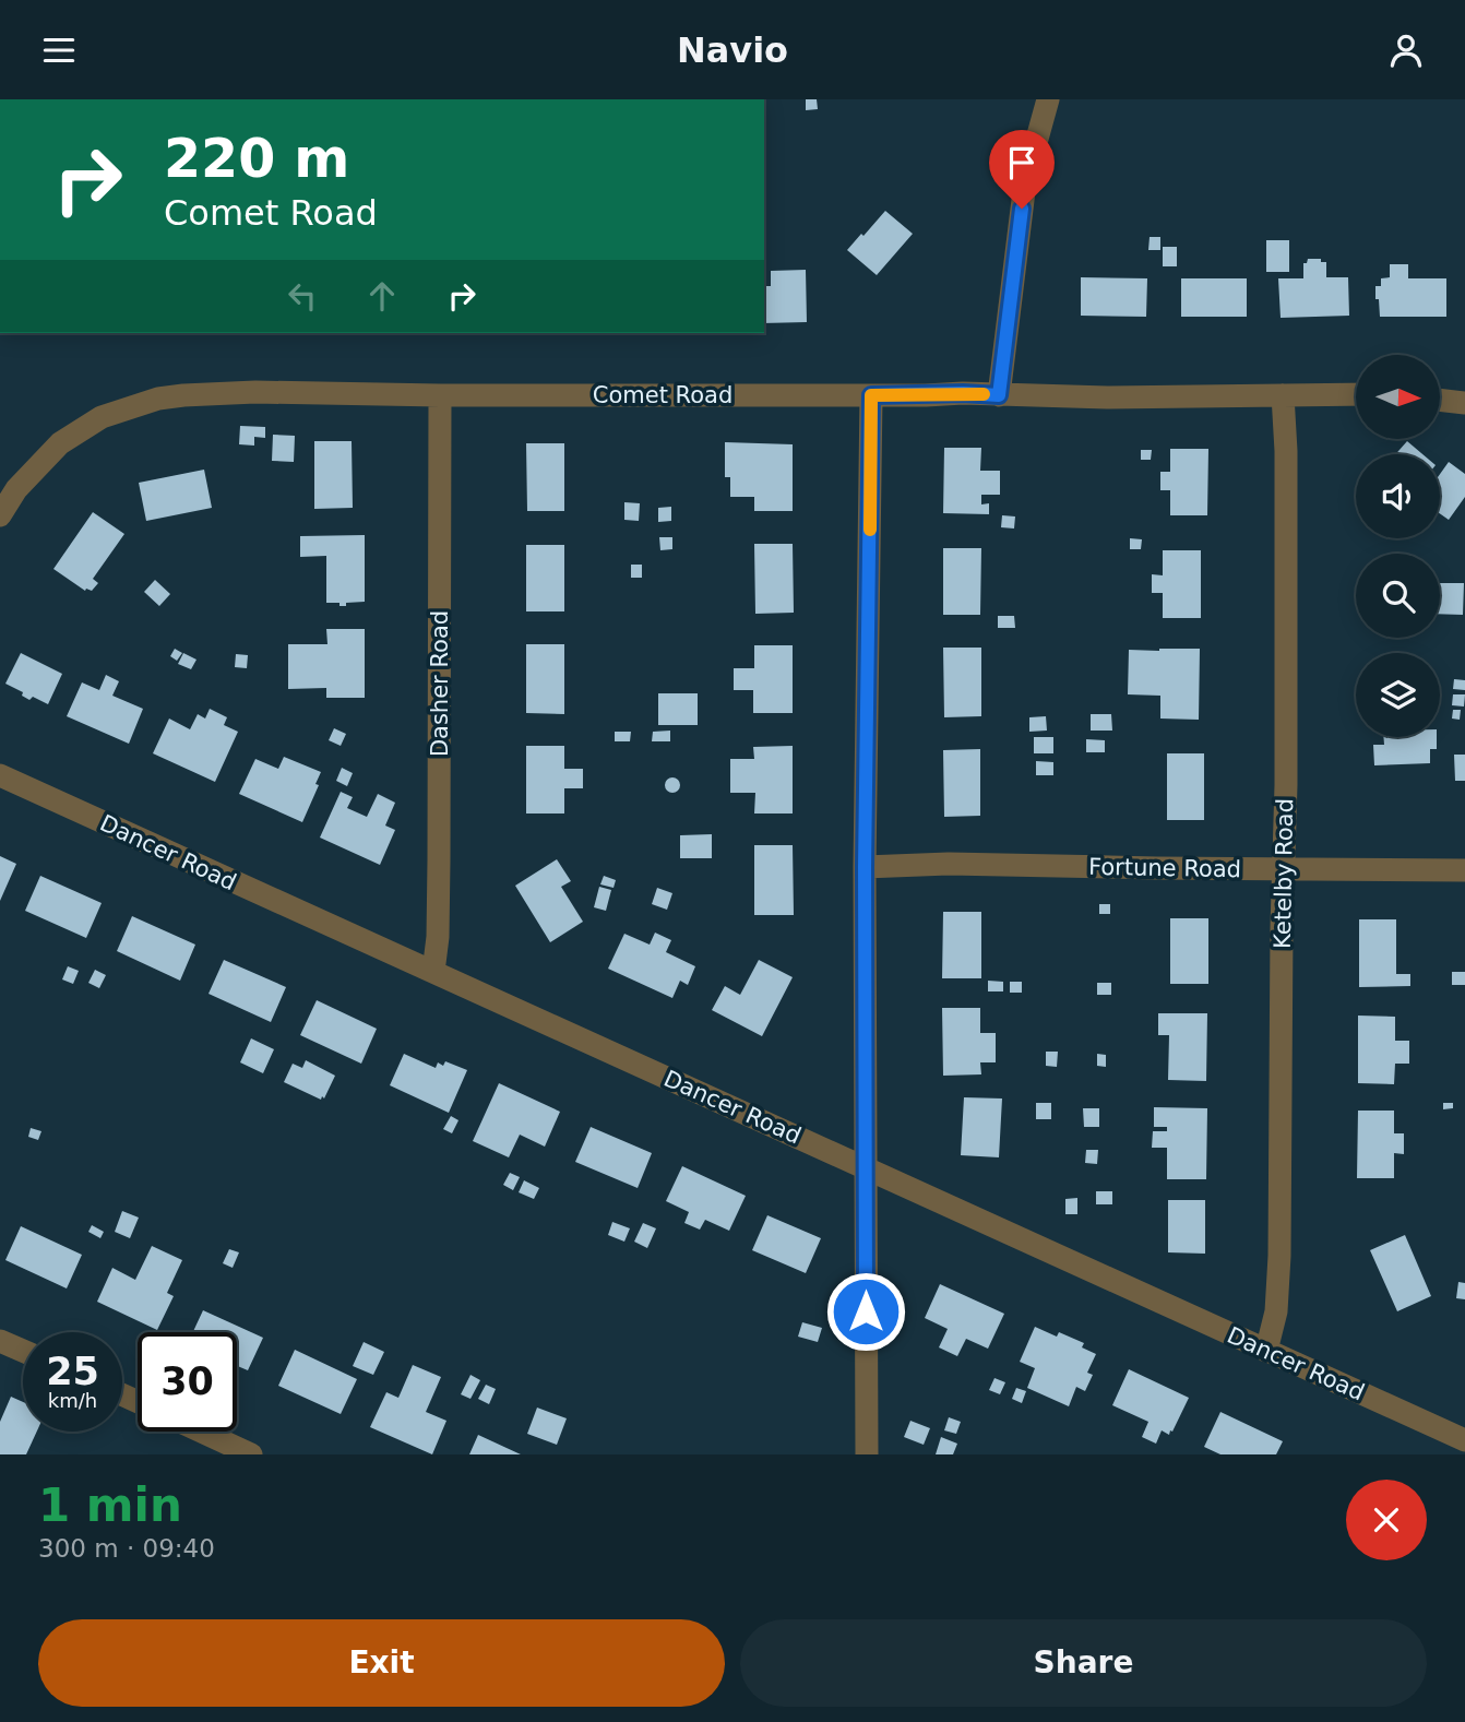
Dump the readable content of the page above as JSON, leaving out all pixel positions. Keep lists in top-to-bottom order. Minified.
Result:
{"streets":{"street":["Comet Road","Dasher Road","Dancer Road","Fortune Road","Ketelby Road"]},"crossings":[["Comet Road","Dasher Road"],["Comet Road","Ketelby Road"],["Dasher Road","Dancer Road"],["Dancer Road","Ketelby Road"],["Fortune Road","Ketelby Road"]],"north":"right","page":{"header":"Navio","turn":["220 m","Comet Road"],"speed":"25 km/h","limit":"30","heading":["1 min","300 m · 09:40"],"buttons":["Exit","Share"]}}
